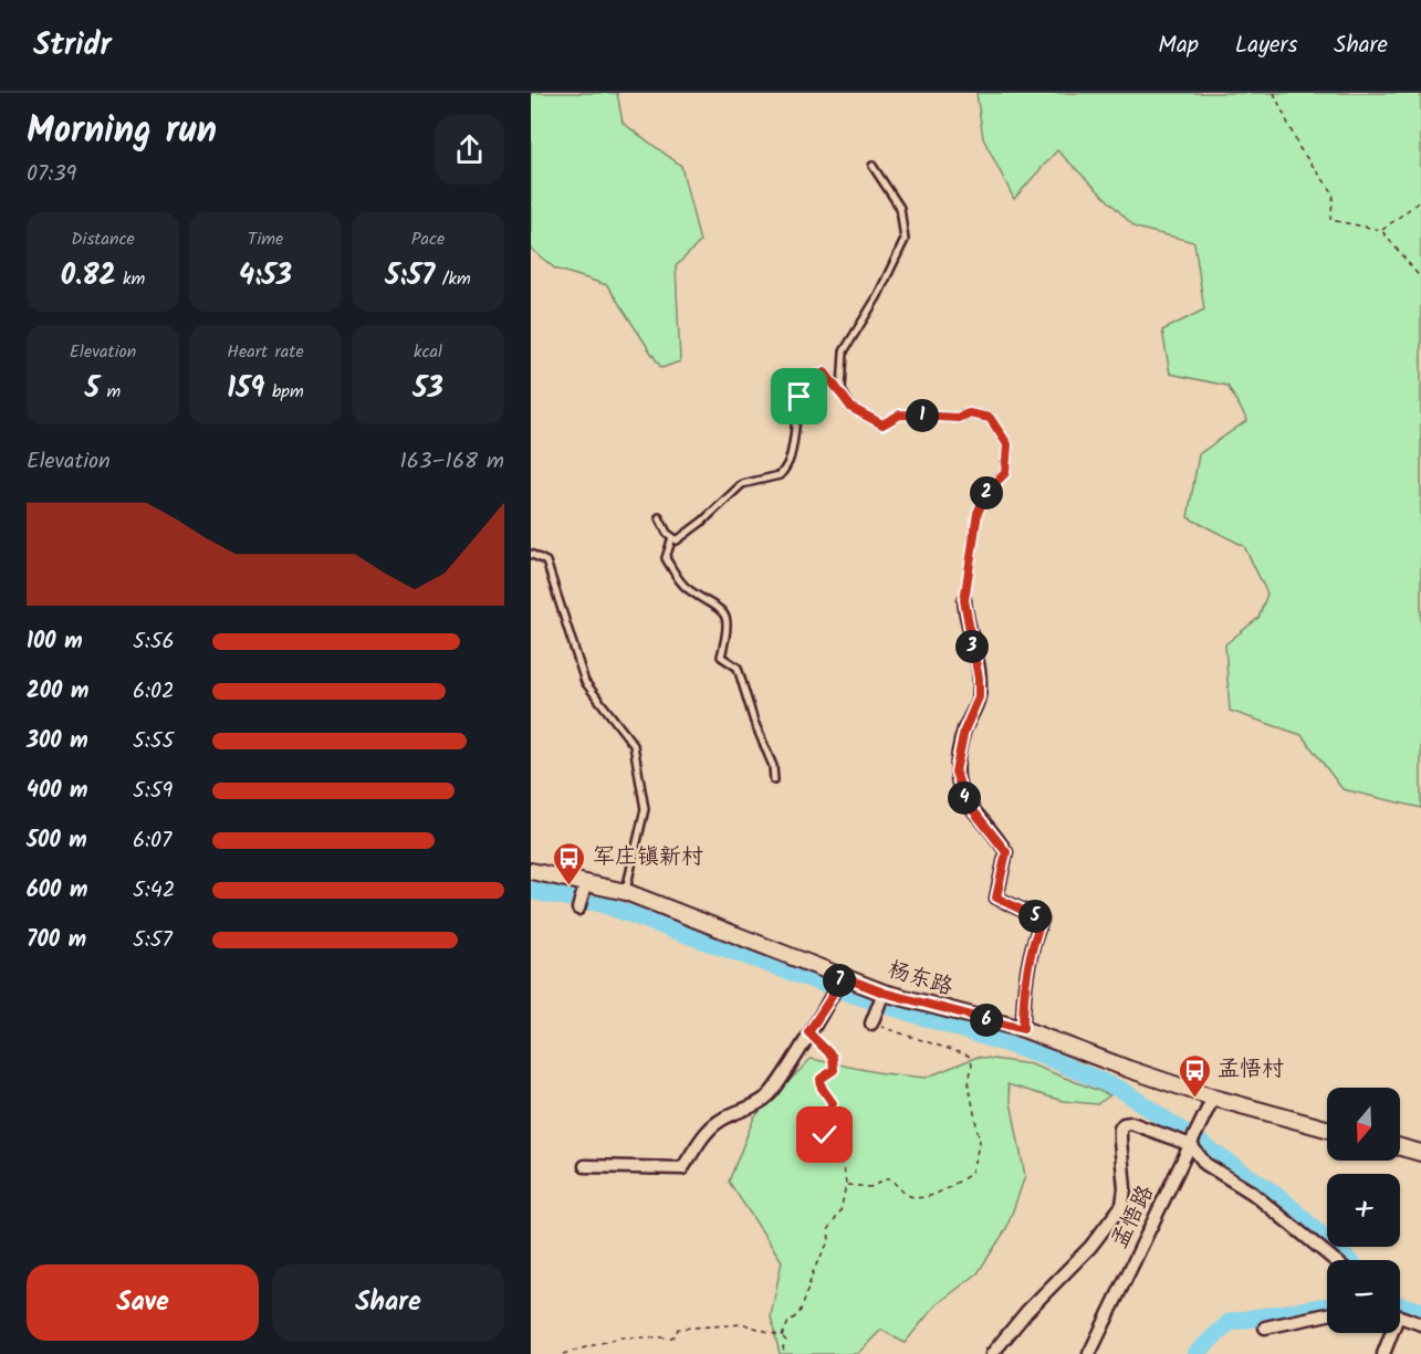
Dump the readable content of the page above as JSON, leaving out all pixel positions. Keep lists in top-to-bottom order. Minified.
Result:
{"streets":{"street":["杨东路","孟悟路"]},"crossings":[["杨东路","孟悟路"]],"places":{"bus stop":["军庄镇新村","孟悟村"]},"north":"bottom","page":{"header":"Stridr","nav":["Map","Layers","Share"],"heading":["Morning run","07:39"],"stats":[["Distance","0.82 km"],["Time","4:53"],["Pace","5:57 /km"],["Elevation","5 m"],["Heart rate","159 bpm"],["kcal","53"]],"pins":["1","2","3","4","5","7","6"],"chart":["Elevation","163–168 m"],"list":[{"name":"100 m","note":"5:56"},{"name":"200 m","note":"6:02"},{"name":"300 m","note":"5:55"},{"name":"400 m","note":"5:59"},{"name":"500 m","note":"6:07"},{"name":"600 m","note":"5:42"},{"name":"700 m","note":"5:57"}],"map_buttons":["+","−"],"buttons":["Save","Share"]}}
